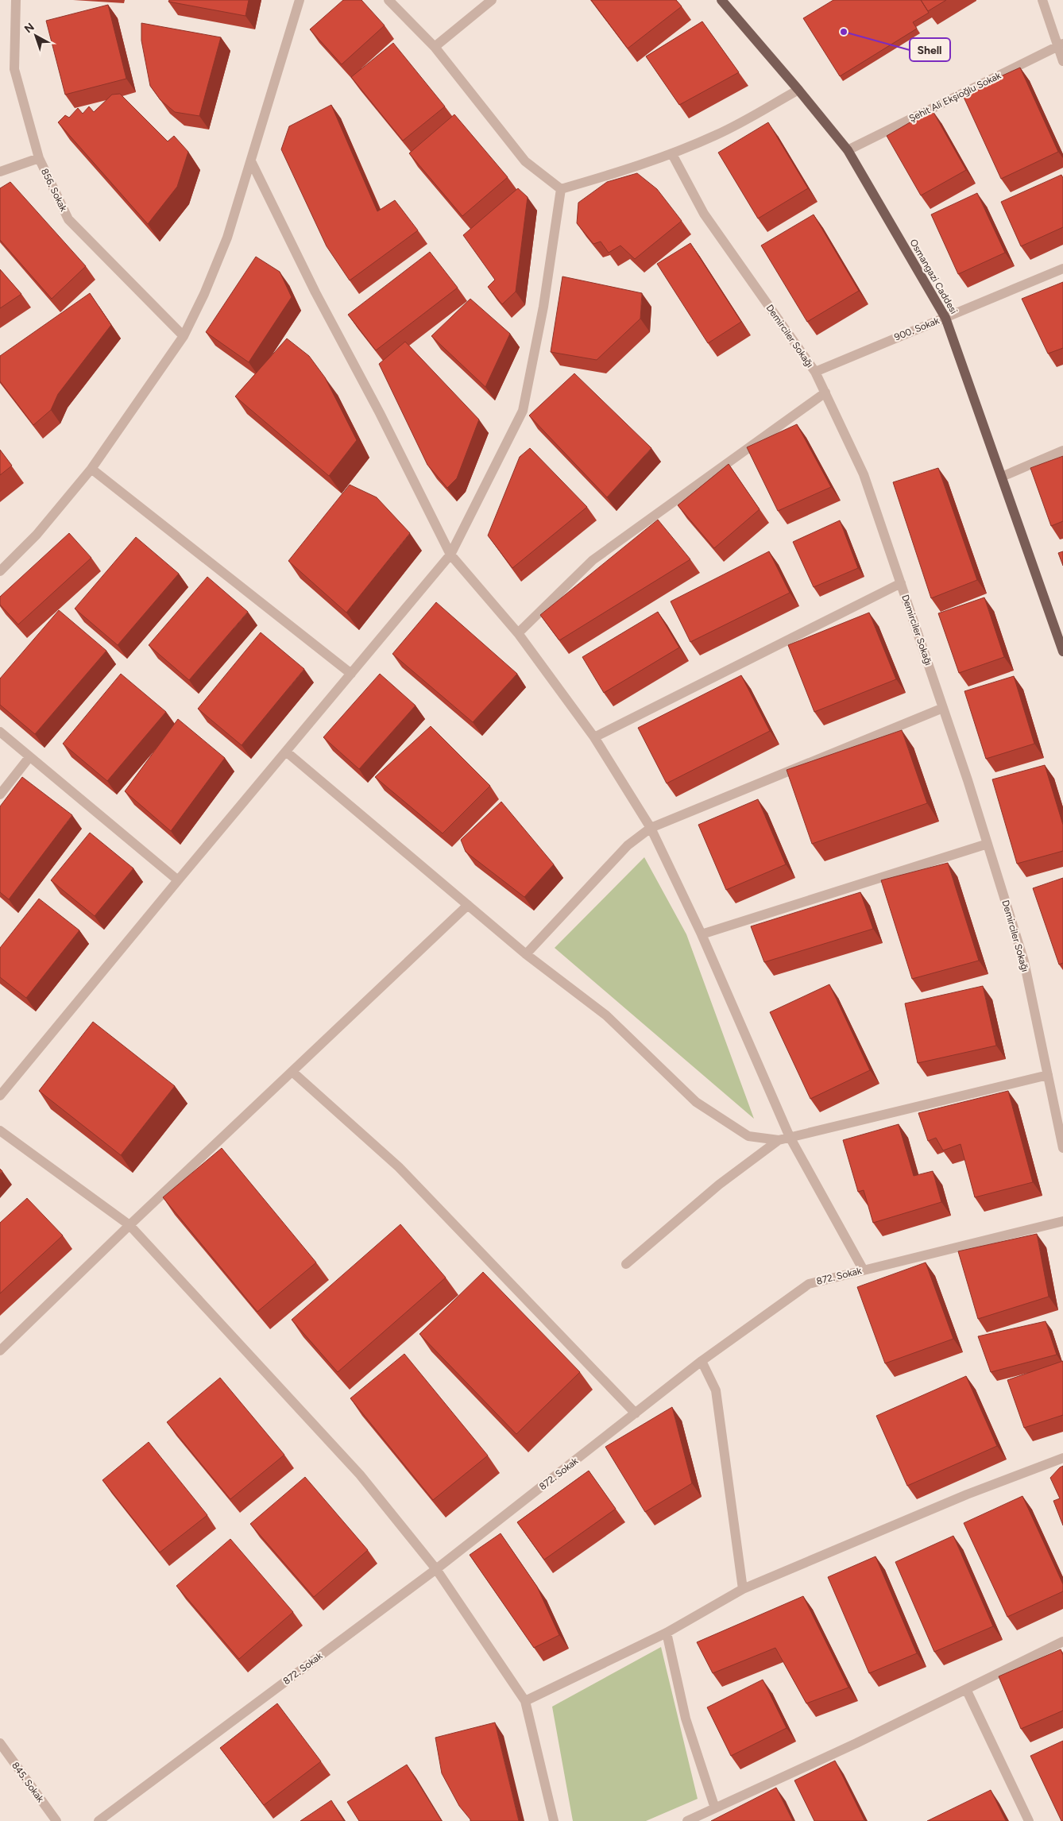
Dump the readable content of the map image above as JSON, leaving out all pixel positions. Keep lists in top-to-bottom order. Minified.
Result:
{"streets":{"main road":["Osmangazi Caddesi"],"street":["Şehit Ali Ekşioğlu Sokak","856. Sokak","900. Sokak","Demirciler Sokağı","872. Sokak","845. Sokak"]},"crossings":[["Şehit Ali Ekşioğlu Sokak","Osmangazi Caddesi"],["Osmangazi Caddesi","900. Sokak"],["900. Sokak","Demirciler Sokağı"]],"places":["Shell"],"north":"top left"}
